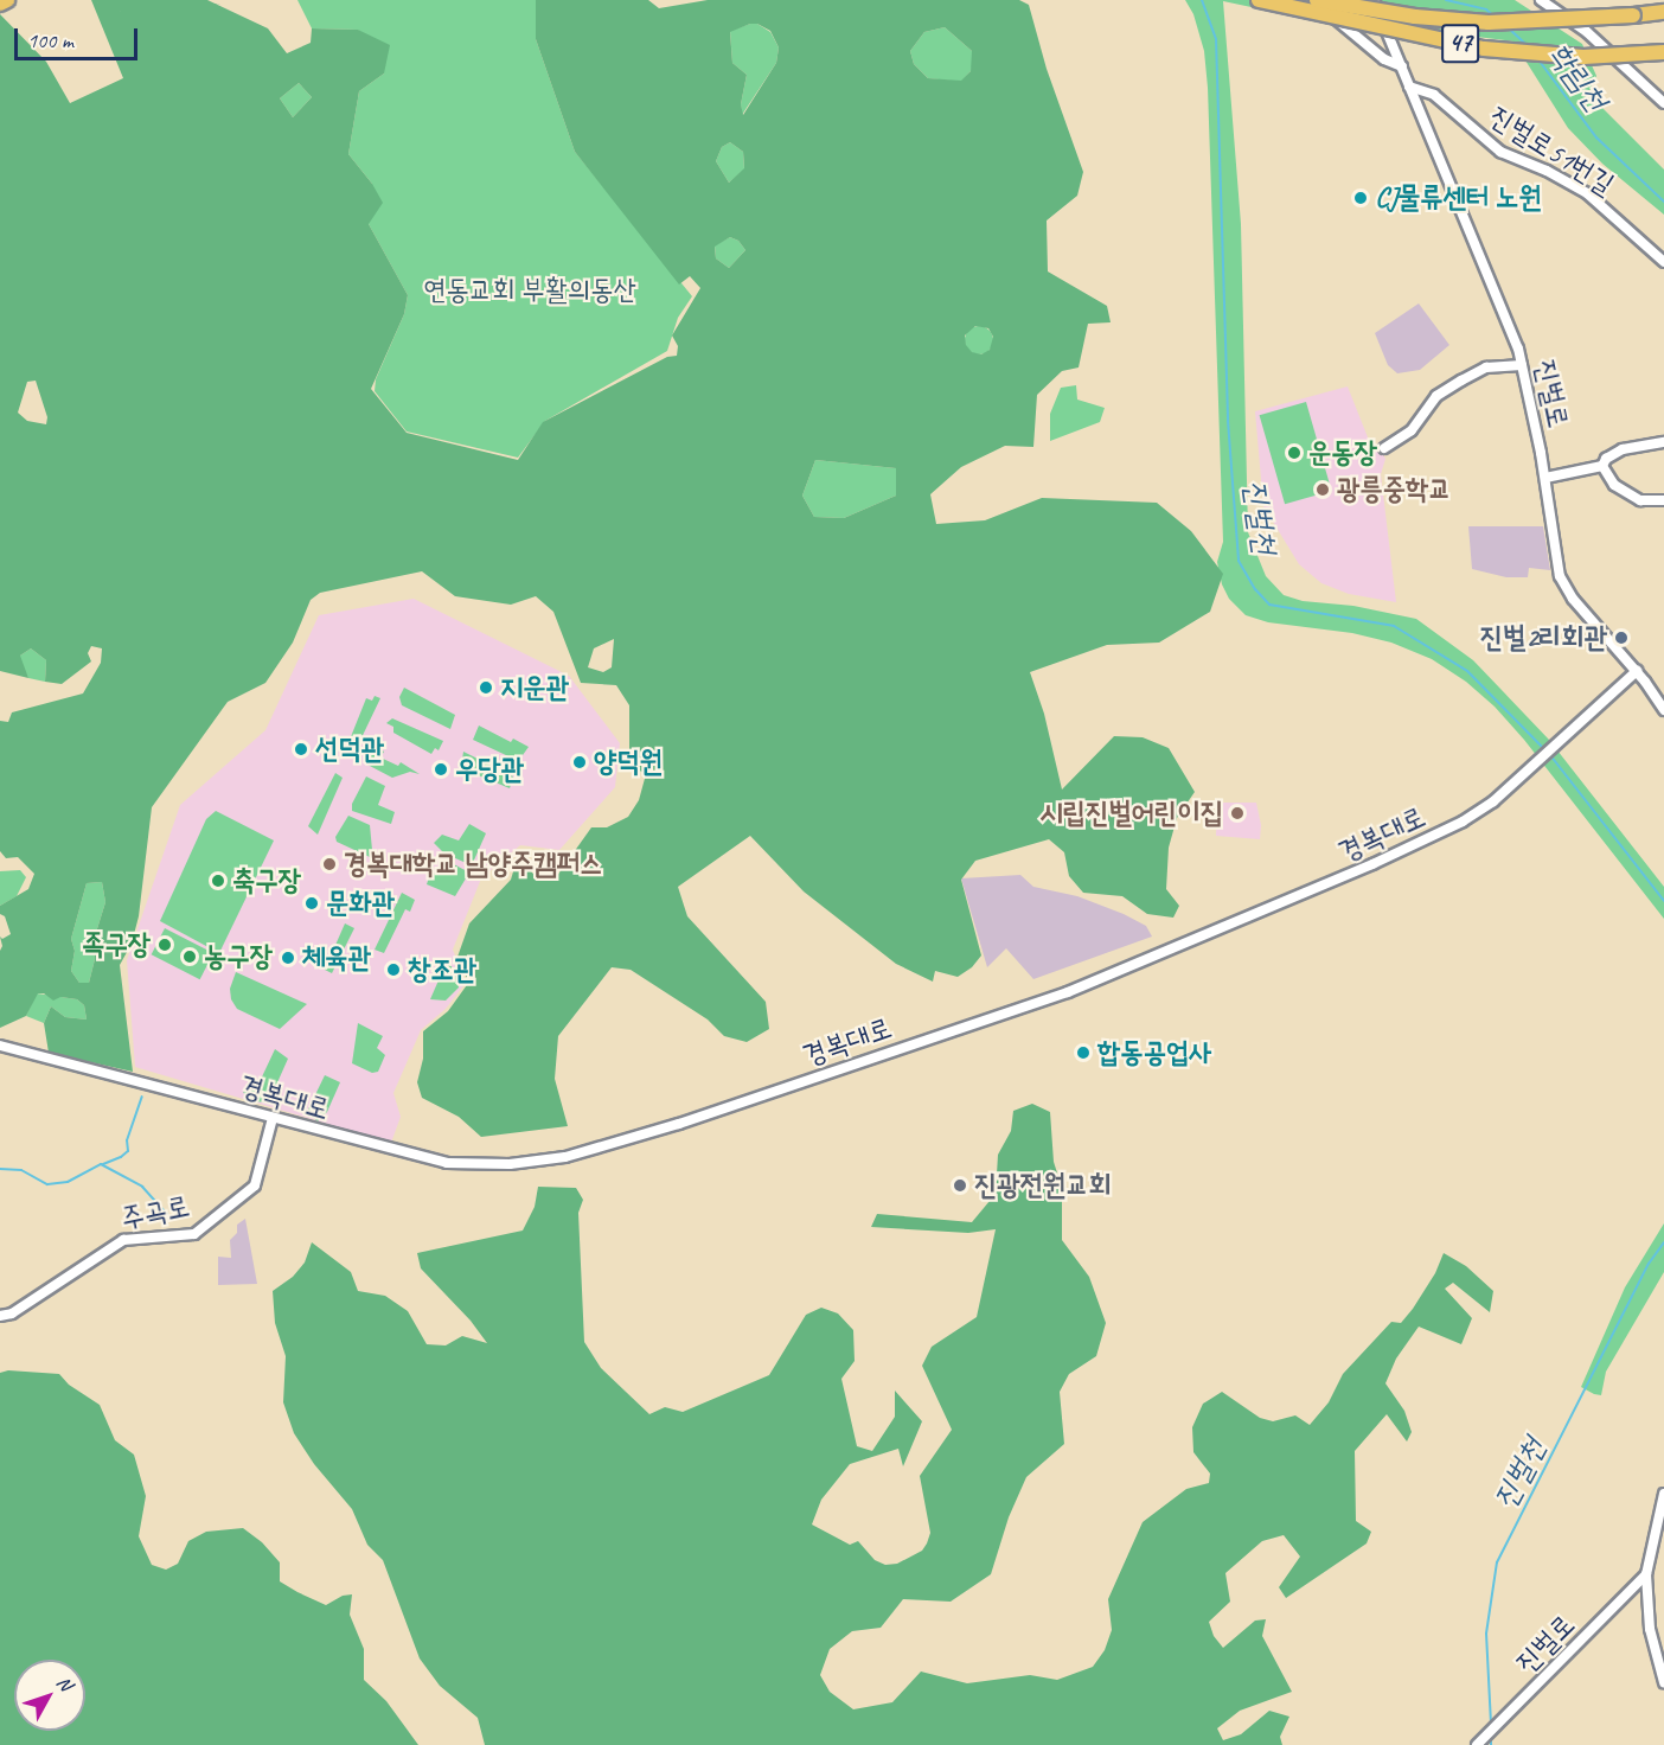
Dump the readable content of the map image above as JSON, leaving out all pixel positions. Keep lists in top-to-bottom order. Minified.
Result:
{"streets":{"highway":["47"],"street":["진벌로51번길","진벌로","경복대로","주곡로"]},"crossings":[["진벌로51번길","진벌로"],["진벌로","경복대로"],["경복대로","주곡로"]],"water":["학림천","진벌천"],"parks":["연동교회 부활의동산"],"places":["CJ물류센터 노원","운동장","광릉중학교","진벌2리회관","지운관","선덕관","양덕원","우당관","시립진벌어린이집","경복대학교 남양주캠퍼스","축구장","문화관","족구장","농구장","체육관","창조관","합동공업사","진광전원교회"],"scale_bar":"100 m","north":"top right"}
